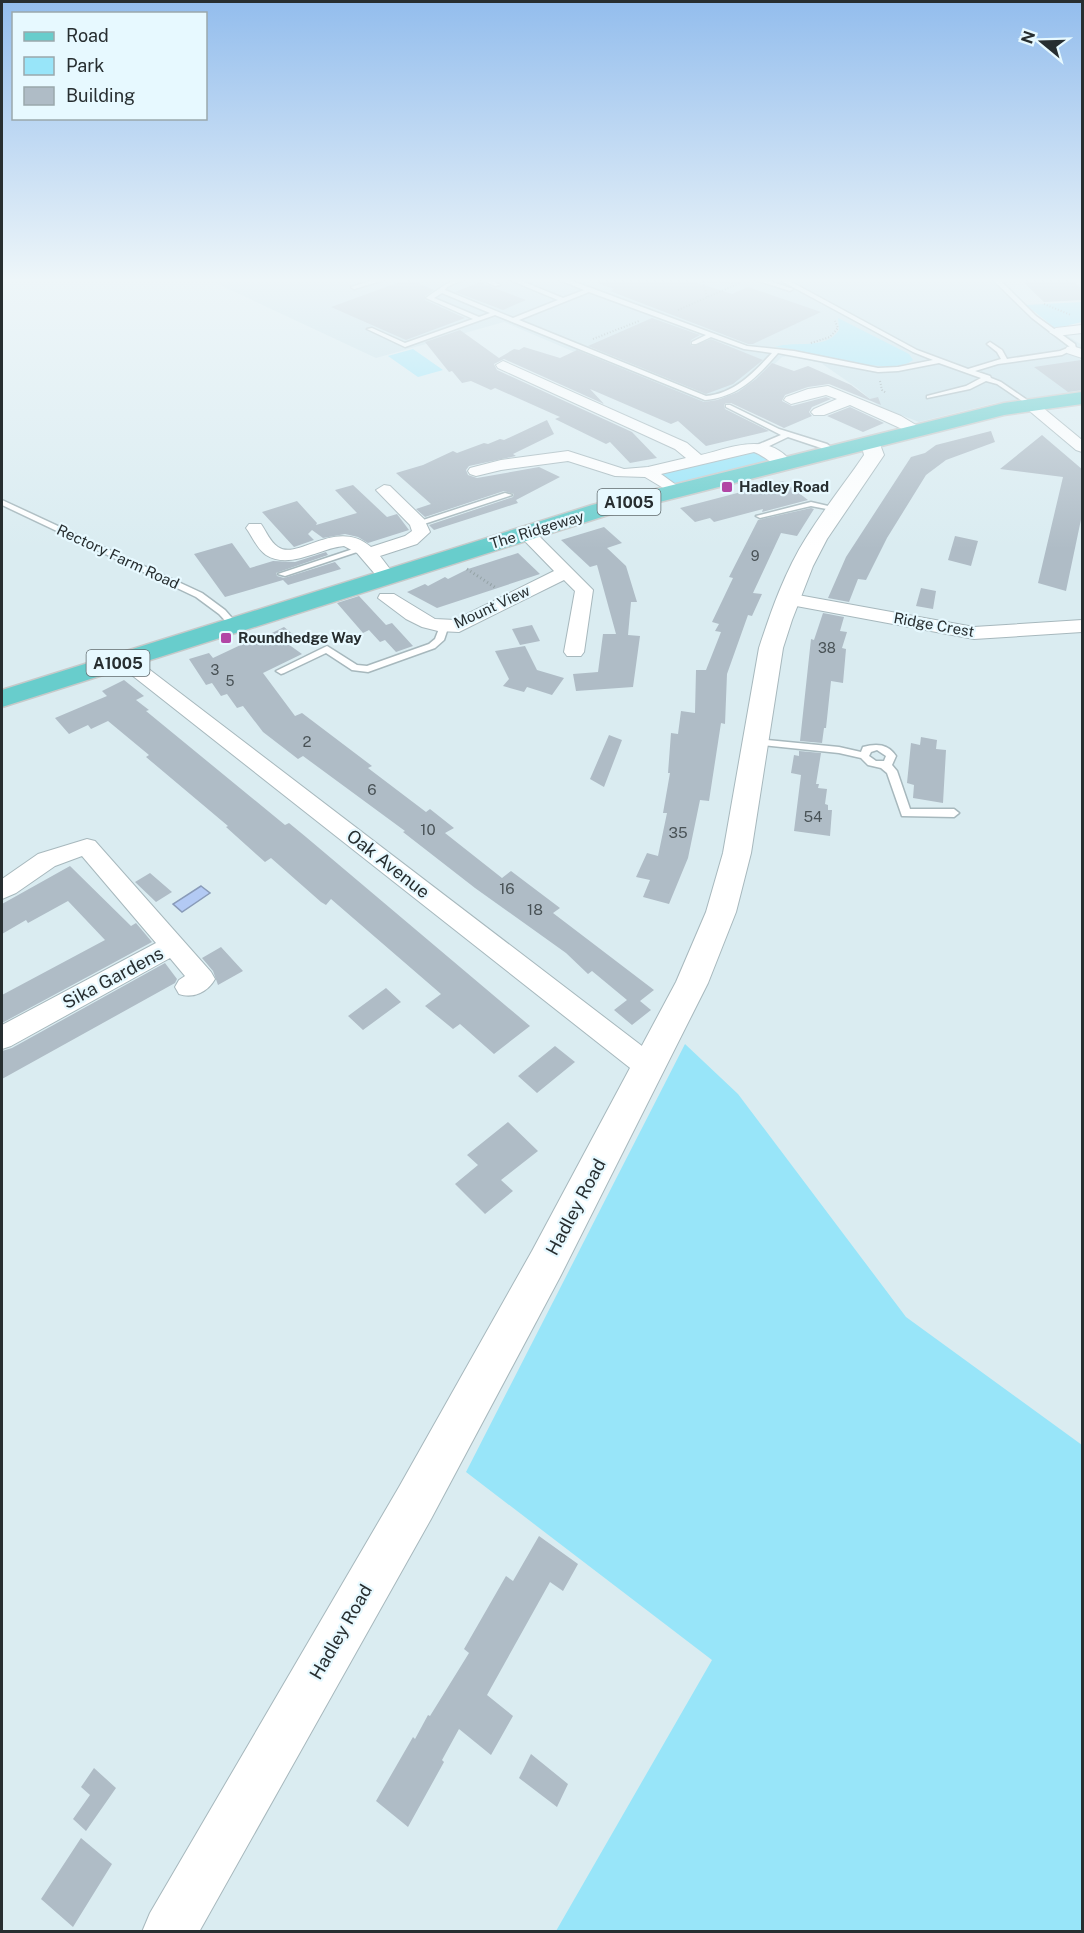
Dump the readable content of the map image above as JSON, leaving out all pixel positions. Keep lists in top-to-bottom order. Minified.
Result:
{"streets":{"main road":["A1005","The Ridgeway"],"street":["Mount View","Ridge Crest","Oak Avenue","Sika Gardens","Hadley Road"],"lane":["Rectory Farm Road"]},"crossings":[["The Ridgeway","Rectory Farm Road"],["The Ridgeway","Mount View"],["The Ridgeway","Oak Avenue"],["The Ridgeway","Hadley Road"],["Ridge Crest","Hadley Road"],["Oak Avenue","Hadley Road"]],"places":{"transit":["Hadley Road","Roundhedge Way"]},"house_numbers":["9","38","3","5","2","6","54","10","35","16","18"],"legend":["Road","Park","Building"],"north":"left"}
